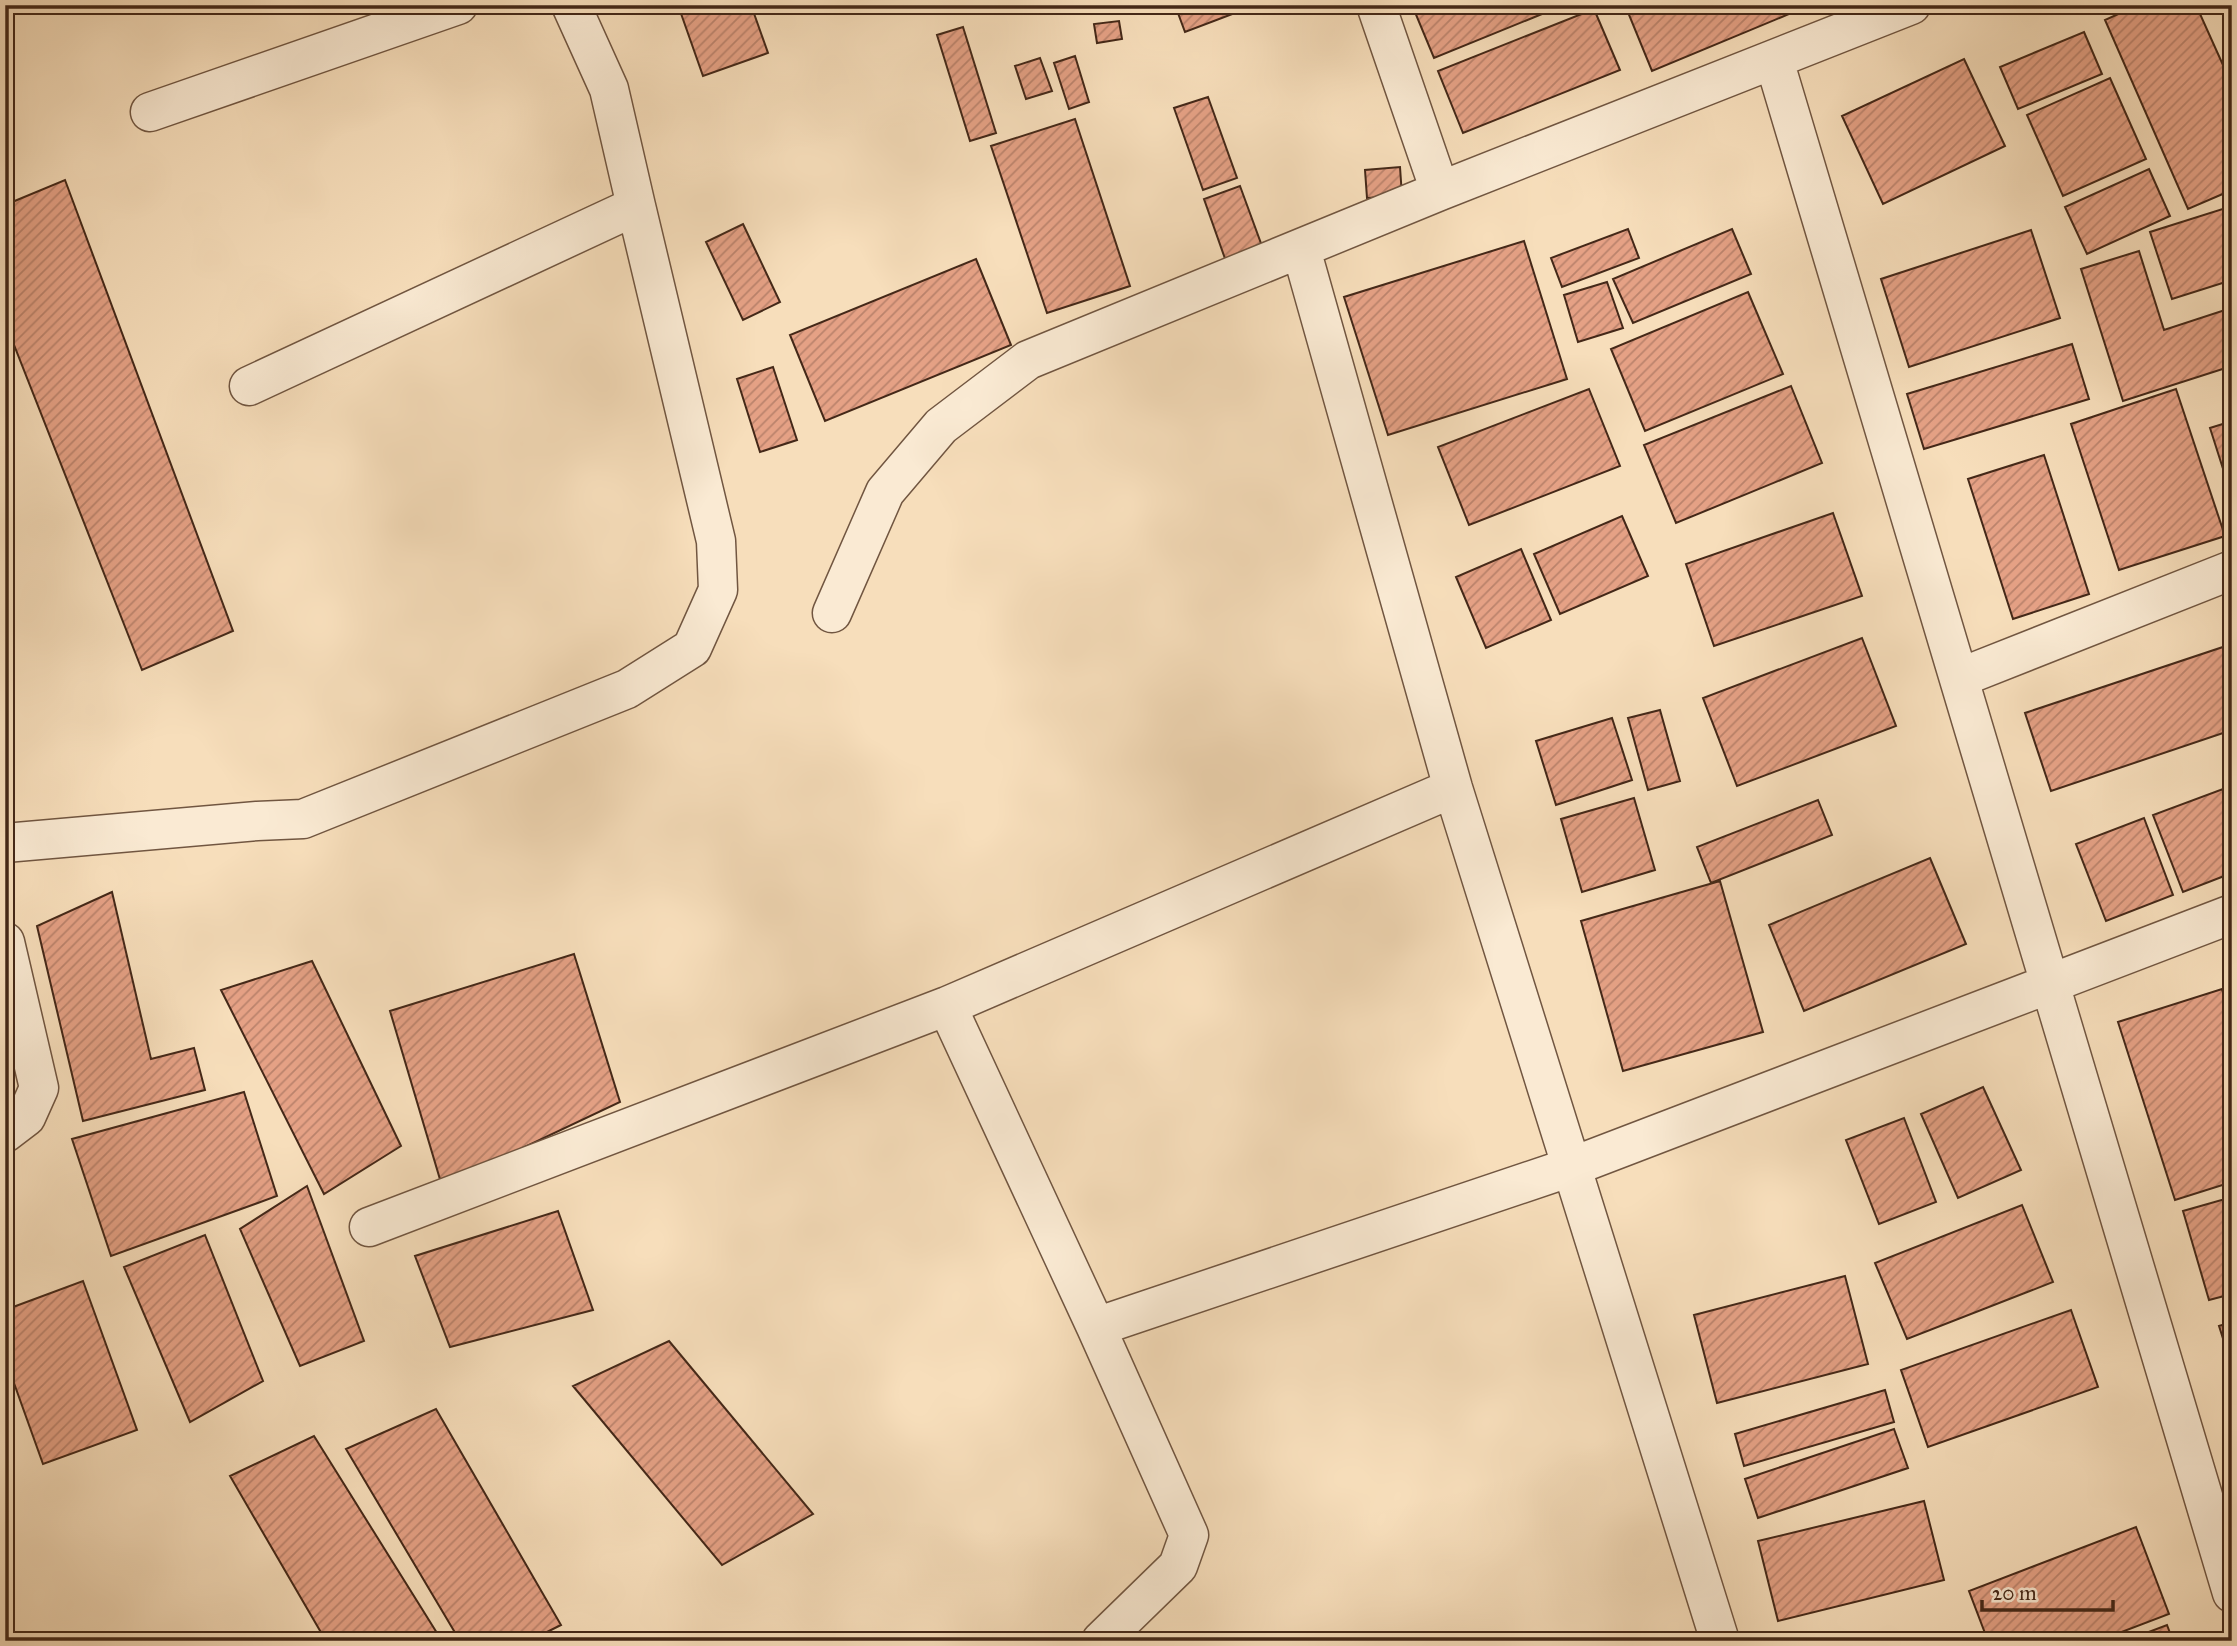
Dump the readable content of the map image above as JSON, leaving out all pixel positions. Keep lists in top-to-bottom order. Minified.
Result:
{"scale_bar":"20 m"}
